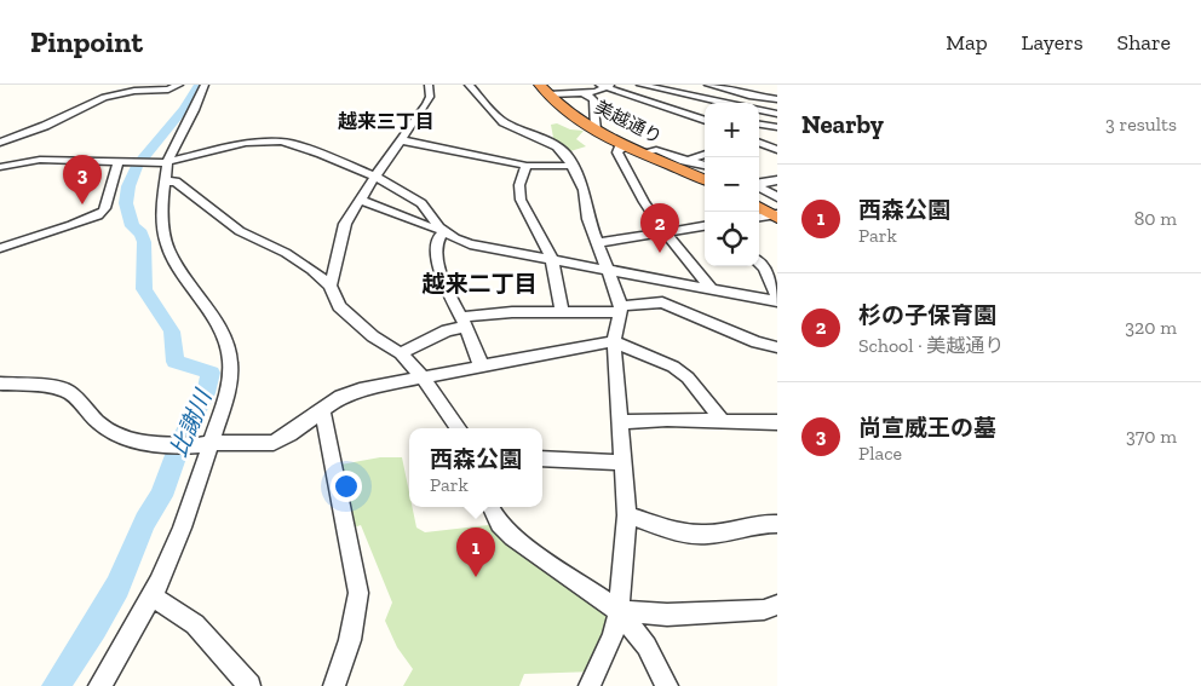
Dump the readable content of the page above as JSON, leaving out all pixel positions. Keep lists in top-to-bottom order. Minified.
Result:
{"streets":{"highway":["美越通り"]},"districts":["越来三丁目","越来二丁目"],"water":["比謝川"],"page":{"header":"Pinpoint","nav":["Map","Layers","Share"],"heading":["Nearby","3 results"],"map_buttons":["+","−"],"pins":["3","2","1"],"list":[{"mark":"1","name":"西森公園","note":"Park","value":"80 m"},{"mark":"2","name":"杉の子保育園","note":"School · 美越通り","value":"320 m"},{"mark":"3","name":"尚宣威王の墓","note":"Place","value":"370 m"}],"popup":["西森公園","Park"]}}
